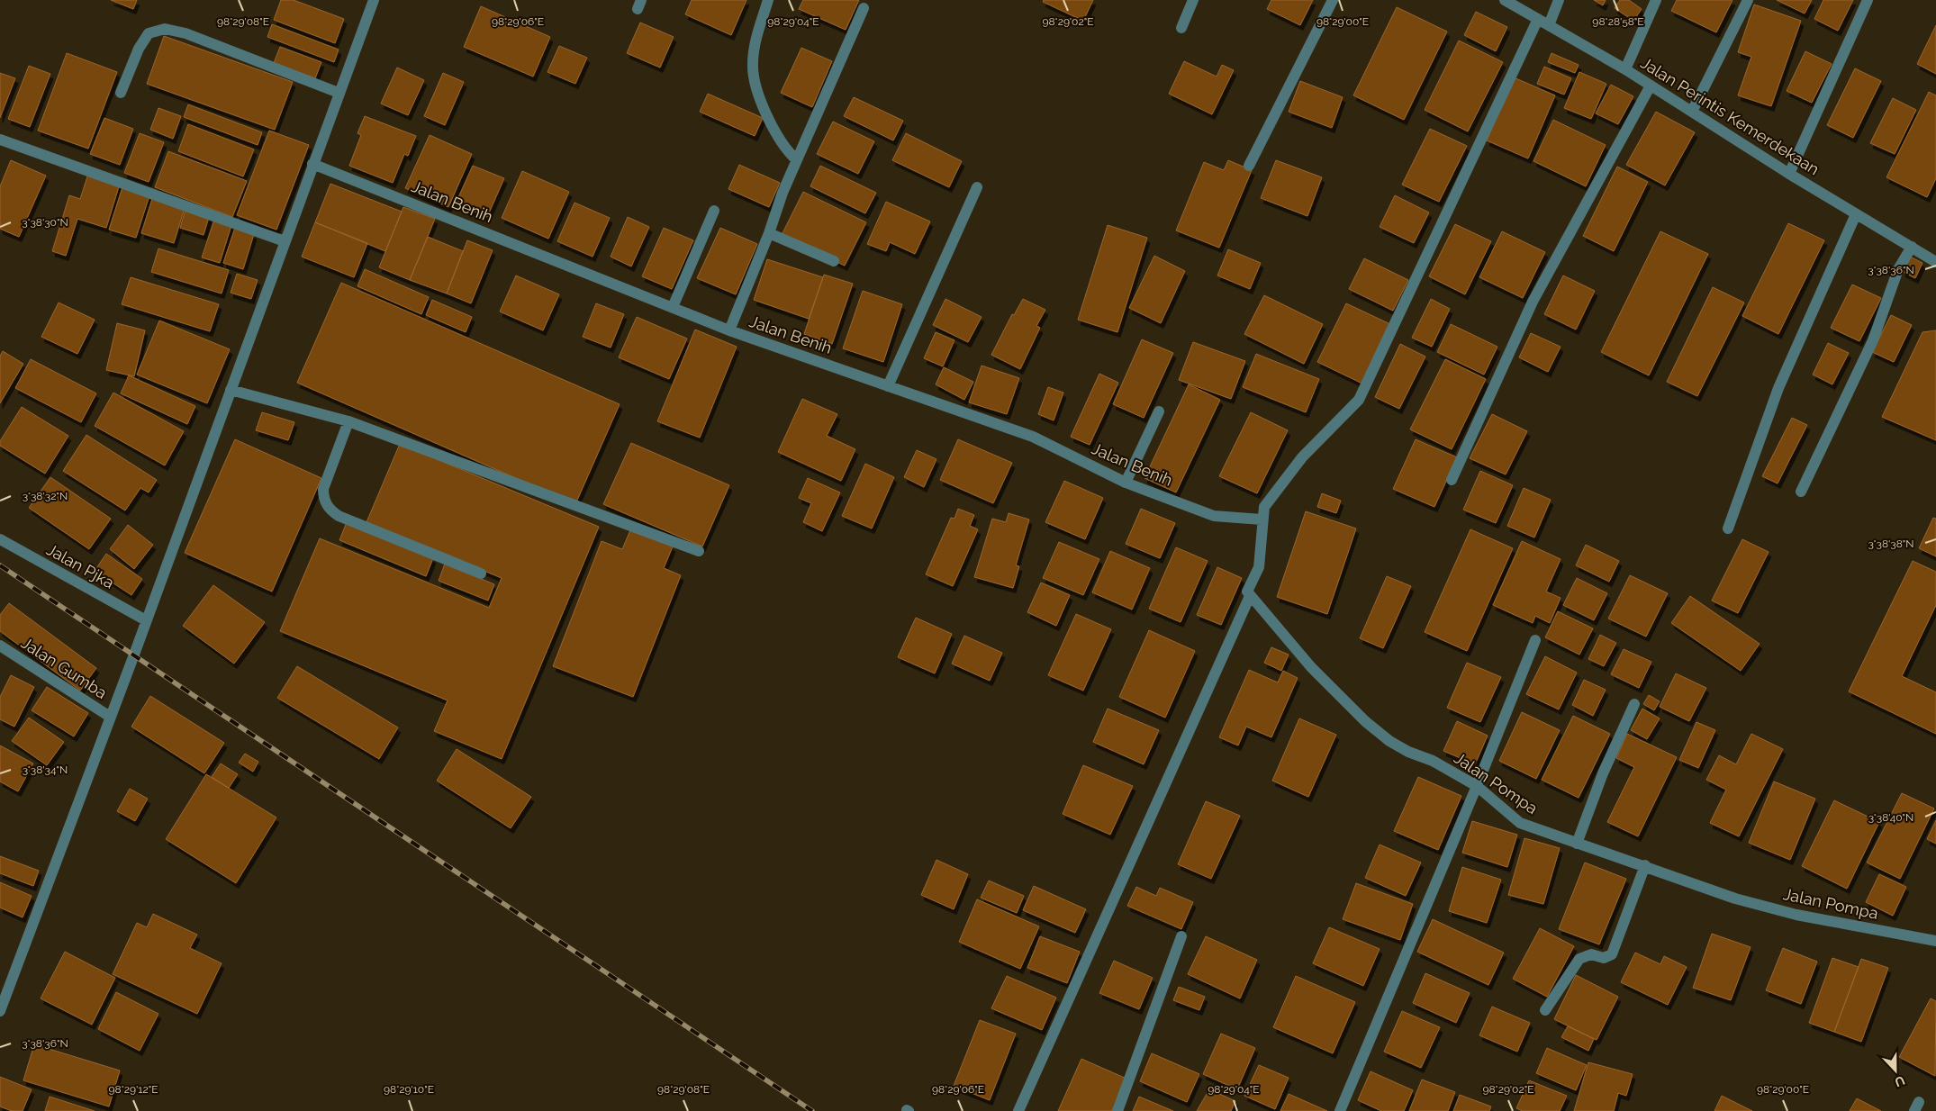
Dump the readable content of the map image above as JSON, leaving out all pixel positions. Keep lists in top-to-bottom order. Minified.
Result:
{"streets":{"street":["Jalan Perintis Kemerdekaan","Jalan Benih","Jalan Pjka","Jalan Gumba","Jalan Pompa"]},"north":"bottom","coordinates":["98°29'08\"E","98°29'04\"E","98°29'02\"E","98°28'58\"E","98°29'06\"E","98°29'00\"E","3°38'30\"N","3°38'36\"N","3°38'32\"N","3°38'38\"N","3°38'34\"N","3°38'40\"N","98°29'12\"E","98°29'10\"E"]}
